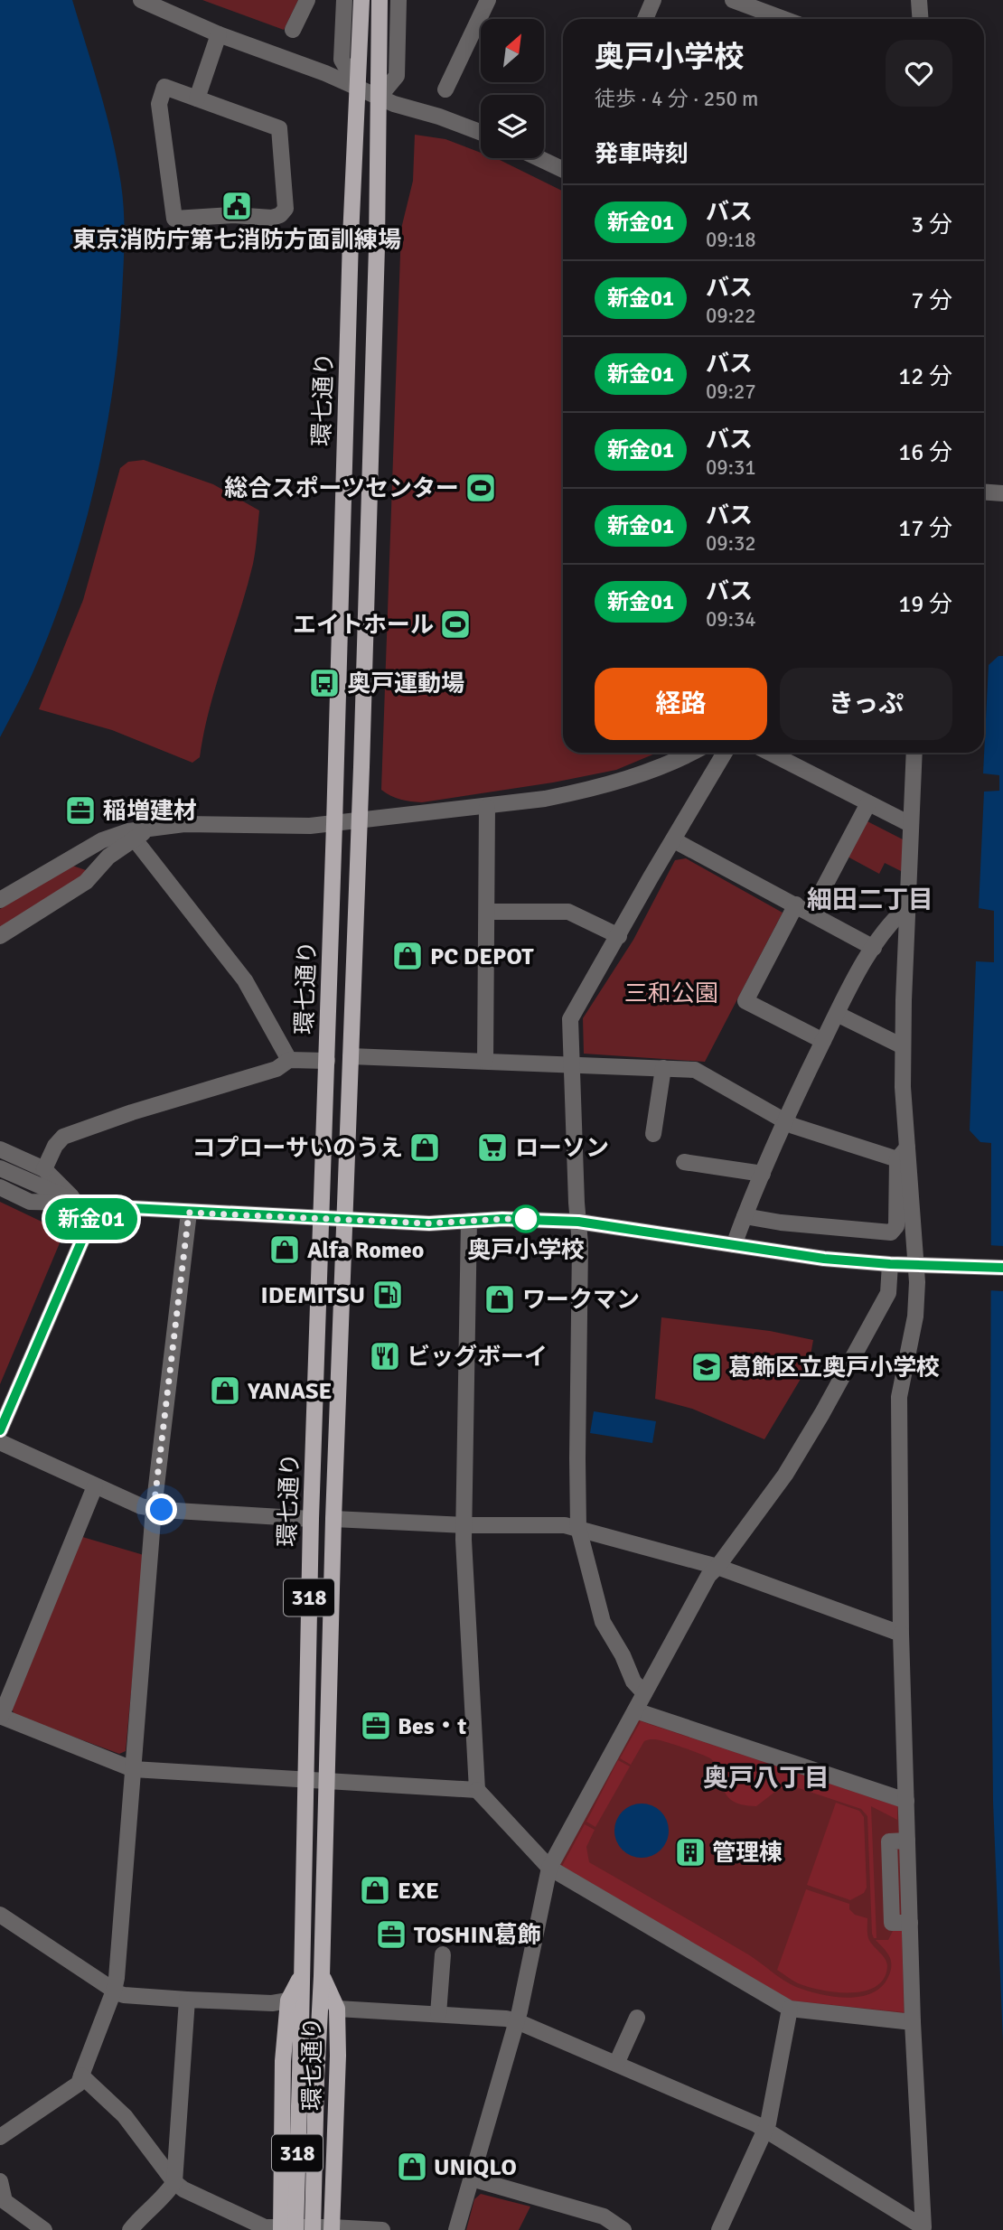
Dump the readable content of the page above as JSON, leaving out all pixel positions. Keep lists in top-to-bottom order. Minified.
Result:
{"streets":{"main road":["環七通り","318"]},"districts":["細田二丁目","奥戸八丁目"],"parks":["三和公園"],"places":{"public building":["東京消防庁第七消防方面訓練場"],"sports":["総合スポーツセンター","エイトホール"],"bus stop":["奥戸運動場"],"office":["稲増建材","Bes・t","TOSHIN葛飾"],"shop":["PC DEPOT","コプローサいのうえ","Alfa Romeo","ワークマン","YANASE","EXE","UNIQLO"],"supermarket":["ローソン"],"other":["奥戸小学校"],"fuel station":["IDEMITSU"],"restaurant":["ビッグボーイ"],"school or university":["葛飾区立奥戸小学校"],"building":["管理棟"]},"lines":["bus line 新金01"],"north":"top right","page":{"on_map":"新金01","heading":[["奥戸小学校","徒歩 · 4 分 · 250 m"],"発車時刻"],"list":[{"mark":"新金01","name":"バス","note":"09:18","value":"3 分"},{"mark":"新金01","name":"バス","note":"09:22","value":"7 分"},{"mark":"新金01","name":"バス","note":"09:27","value":"12 分"},{"mark":"新金01","name":"バス","note":"09:31","value":"16 分"},{"mark":"新金01","name":"バス","note":"09:32","value":"17 分"},{"mark":"新金01","name":"バス","note":"09:34","value":"19 分"}],"buttons":["経路","きっぷ"]}}
